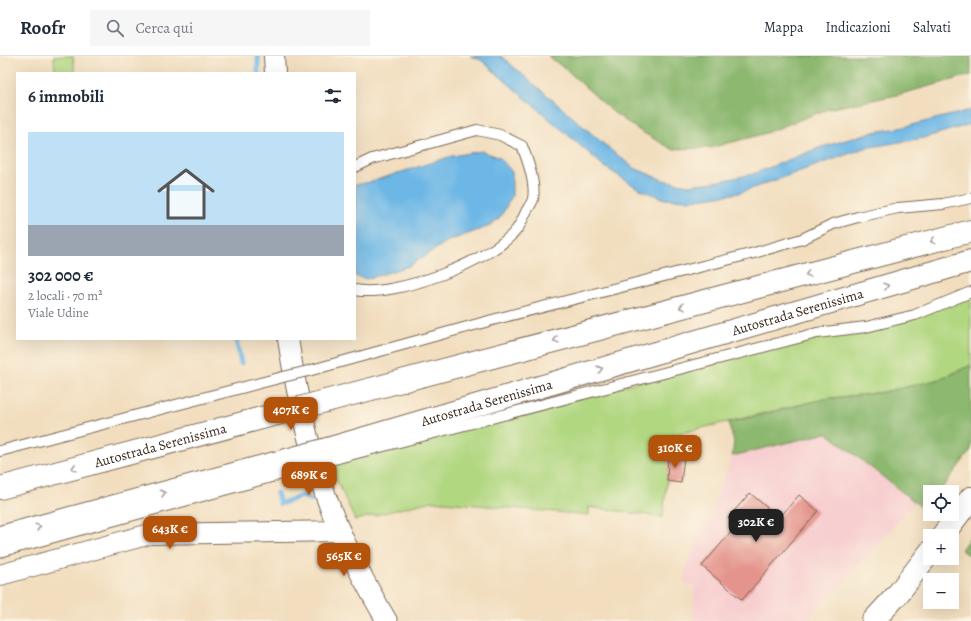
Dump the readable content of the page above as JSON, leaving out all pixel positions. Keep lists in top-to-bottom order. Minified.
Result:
{"streets":{"main road":["Autostrada Serenissima"]},"page":{"header":"Roofr","search":"Cerca qui","nav":["Mappa","Indicazioni","Salvati"],"heading":"6 immobili","list":[{"name":"302 000 €","note":"2 locali · 70 m² · Viale Udine"}],"price":["407K €","310K €","689K €","302K €","643K €","565K €"],"map_buttons":["+","−"]}}
